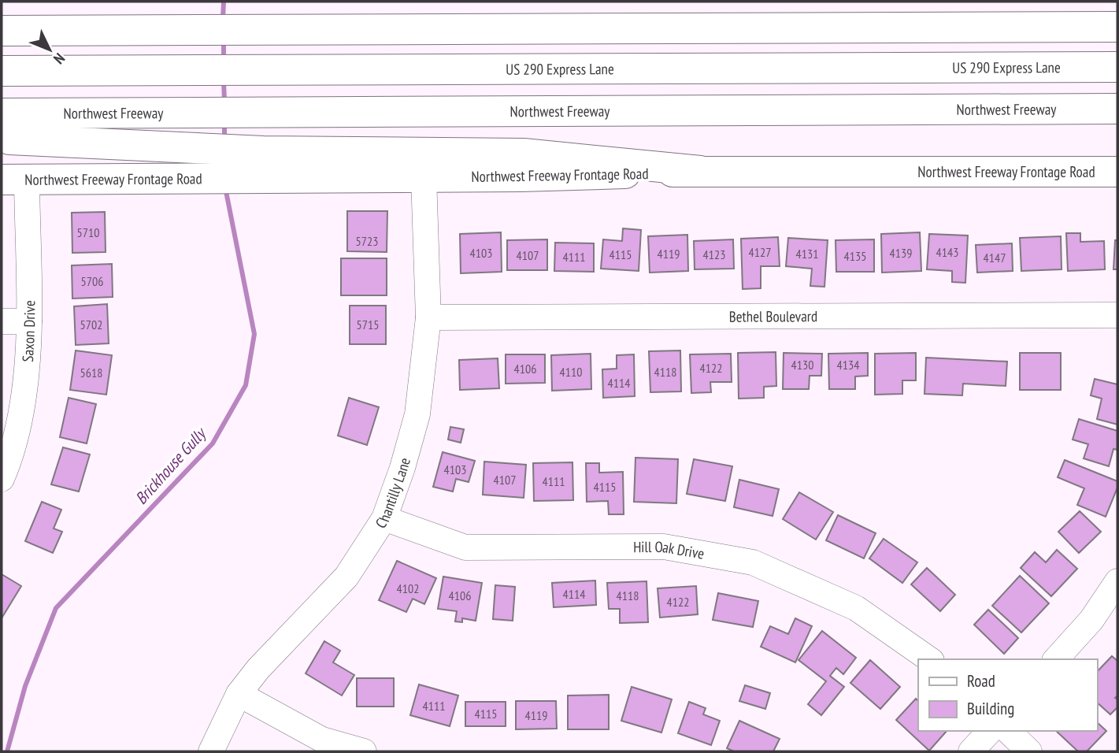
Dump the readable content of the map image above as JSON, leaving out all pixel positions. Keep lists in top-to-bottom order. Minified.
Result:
{"streets":{"main road":["US 290 Express Lane","Northwest Freeway","Northwest Freeway Frontage Road"],"street":["Bethel Boulevard","Saxon Drive","Chantilly Lane","Hill Oak Drive"]},"crossings":[["Northwest Freeway Frontage Road","Saxon Drive"],["Northwest Freeway Frontage Road","Chantilly Lane"],["Bethel Boulevard","Chantilly Lane"],["Chantilly Lane","Hill Oak Drive"]],"water":["Brickhouse Gully"],"house_numbers":["5710","5723","4127","4143","4103","4139","4119","4131","4115","4123","4107","4135","4111","4147","5706","5702","5715","4130","4134","4122","4106","4110","4118","5618","4114","4103","4107","4111","4115","4102","4114","4106","4118","4122","4111","4115","4119"],"legend":["Road","Building"],"north":"bottom right"}
